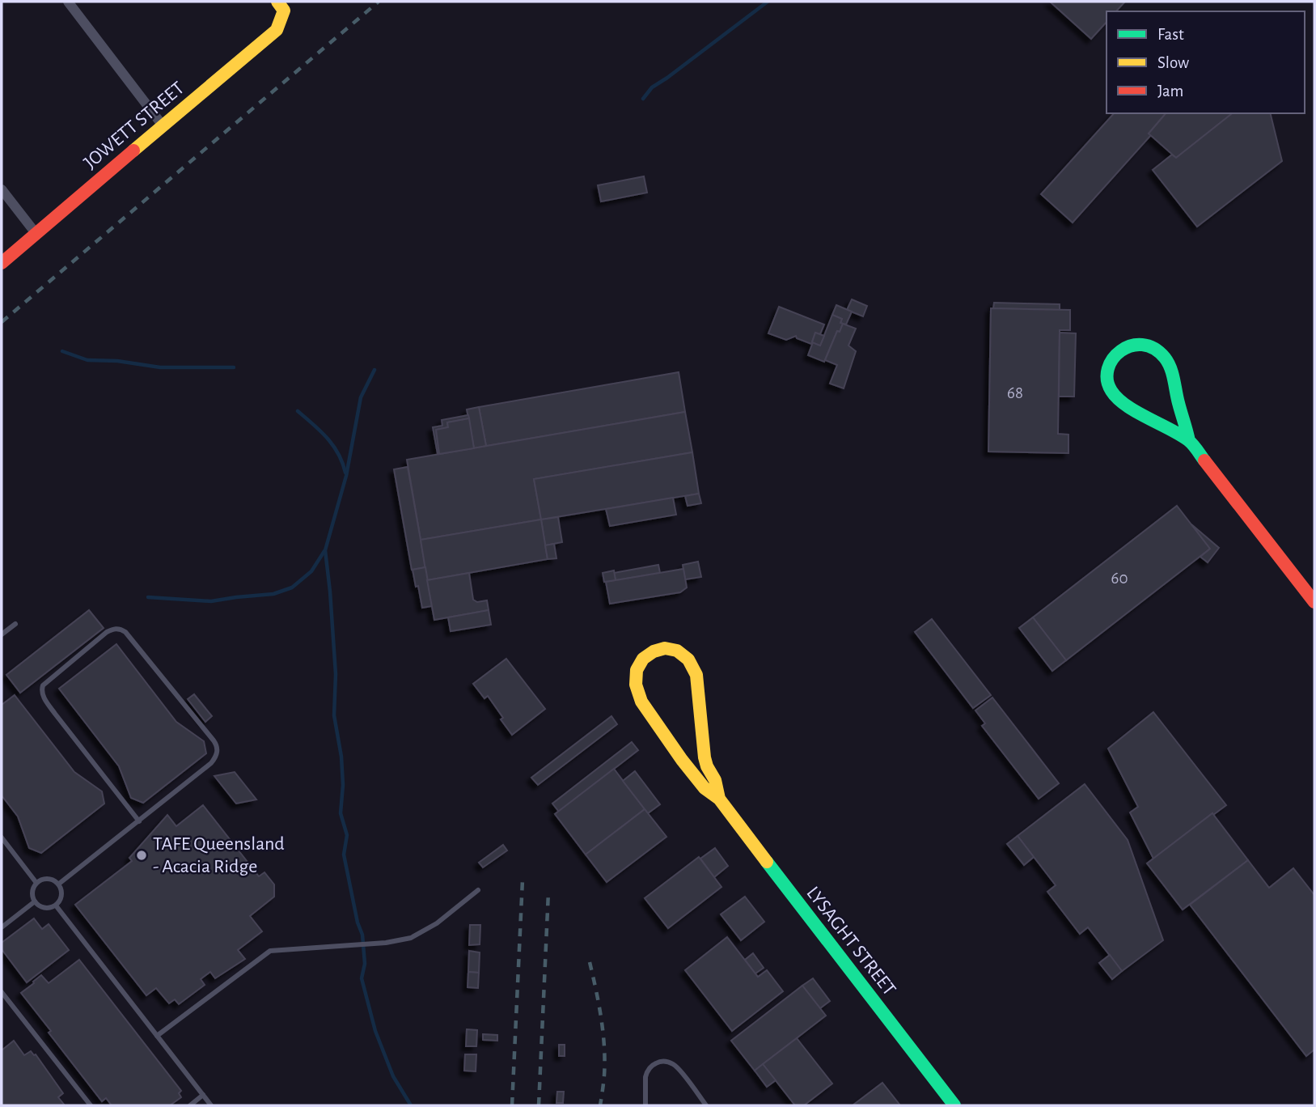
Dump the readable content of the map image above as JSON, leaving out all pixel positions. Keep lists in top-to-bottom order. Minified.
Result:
{"streets":{"street":["JOWETT STREET","LYSAGHT STREET"]},"places":["TAFE Queensland - Acacia Ridge"],"house_numbers":["68","60"],"legend":["Fast","Slow","Jam"]}
